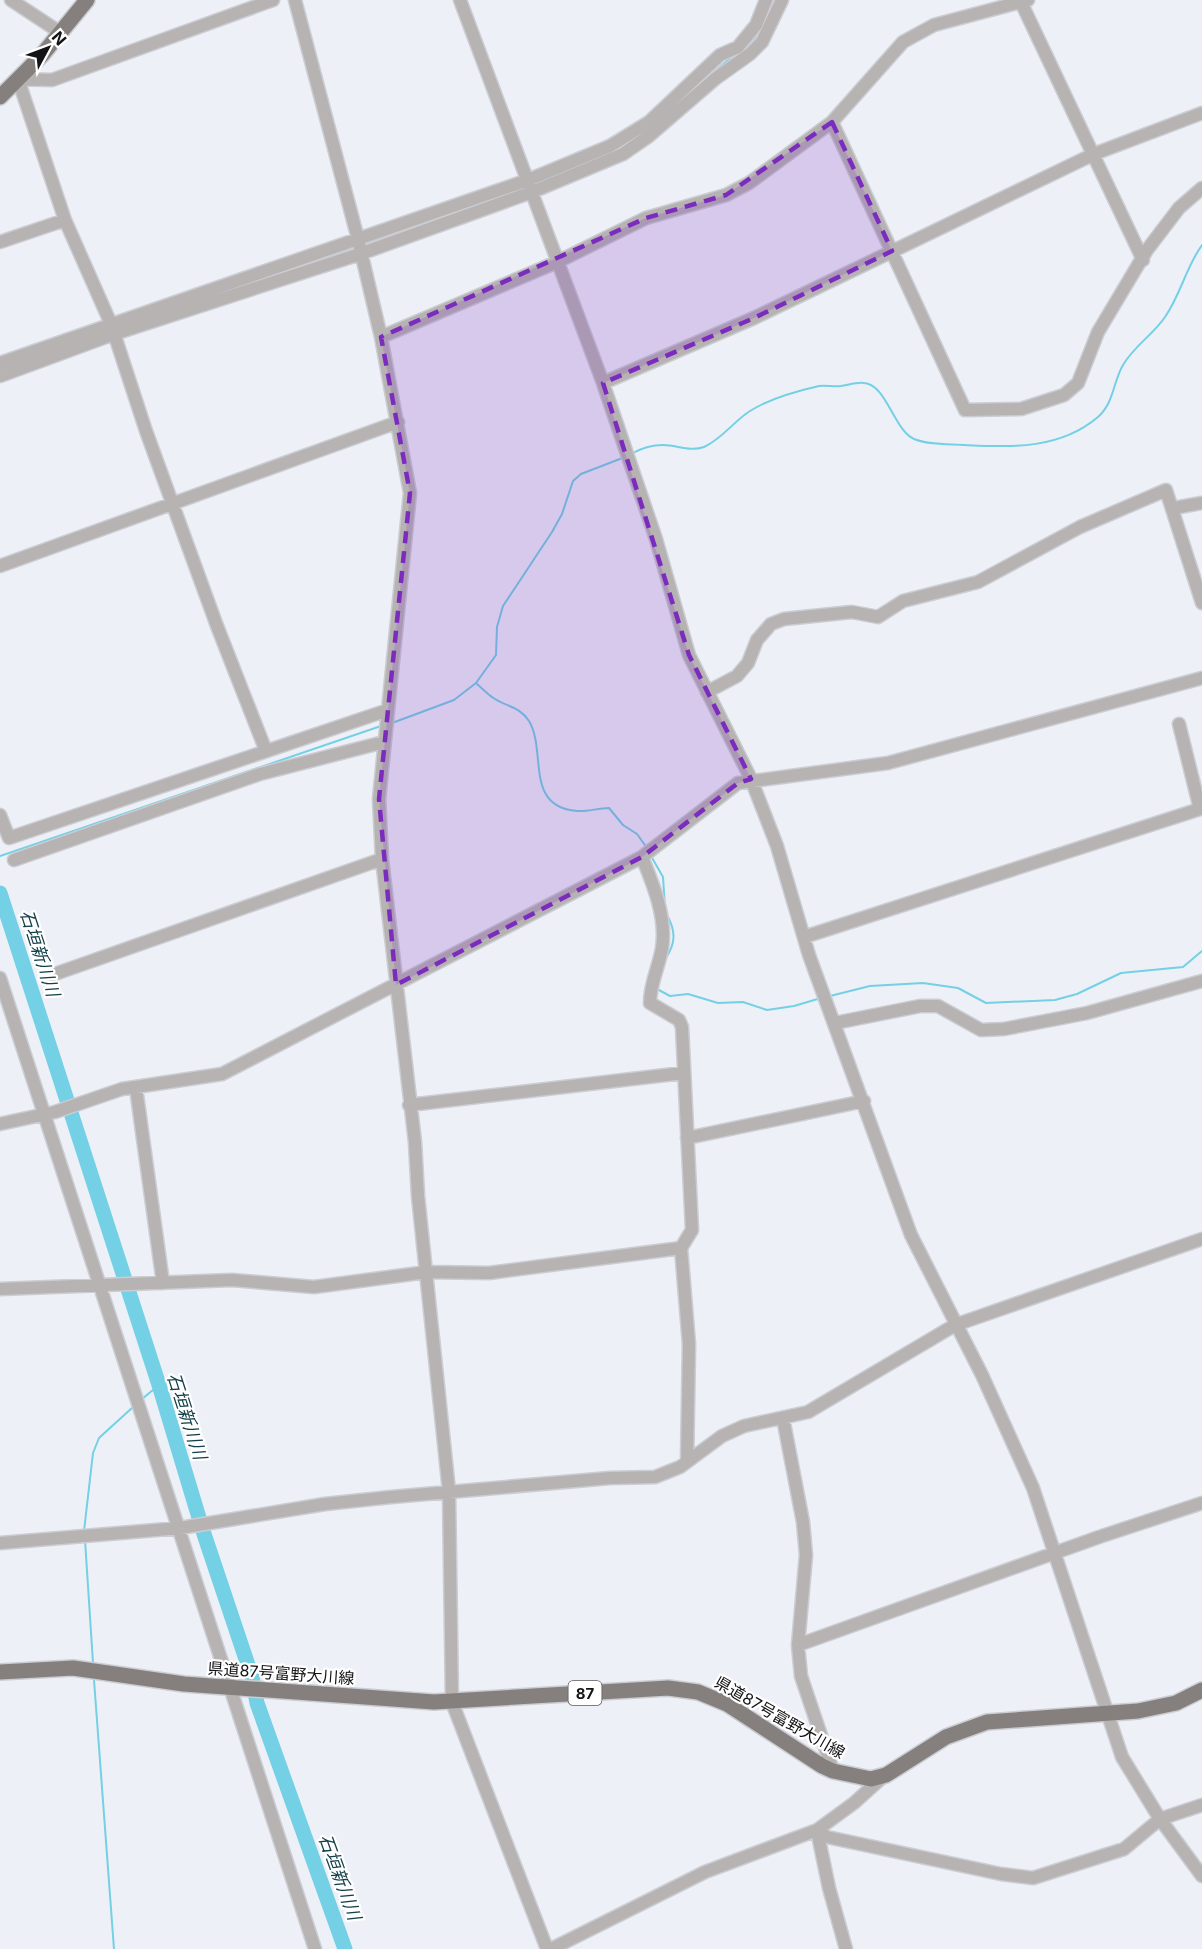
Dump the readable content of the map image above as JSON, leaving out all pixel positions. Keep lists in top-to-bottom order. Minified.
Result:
{"streets":{"main road":["県道87号富野大川線","87"]},"water":["石垣新川川"],"north":"top right"}
